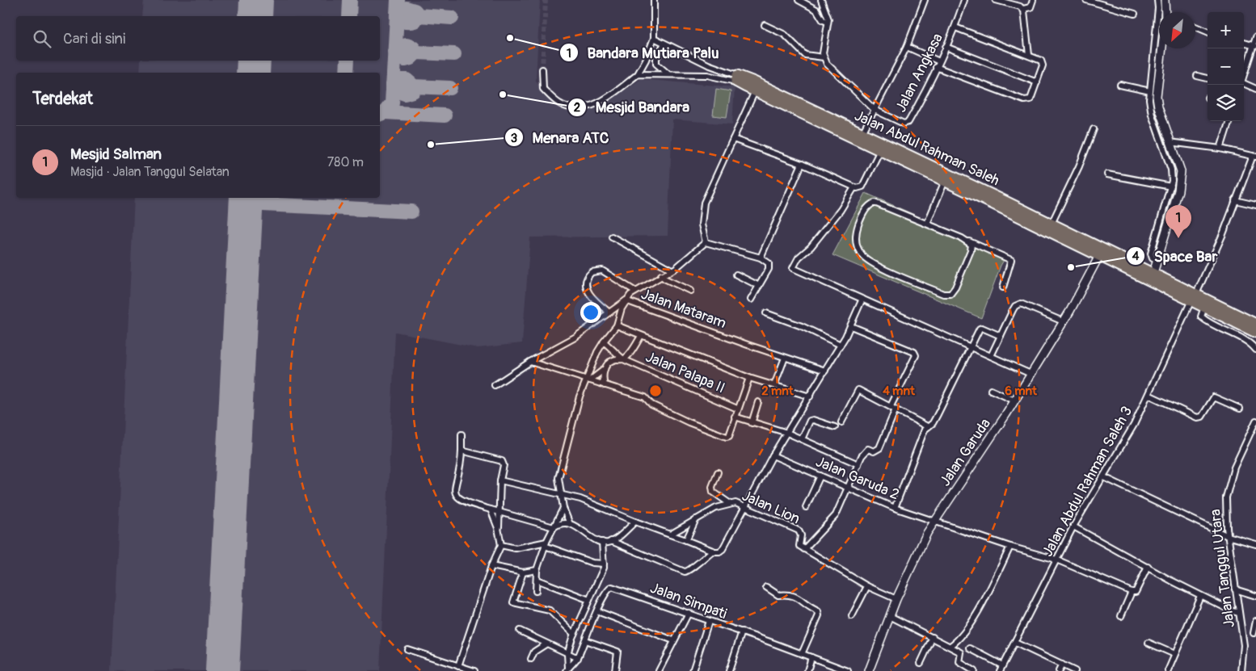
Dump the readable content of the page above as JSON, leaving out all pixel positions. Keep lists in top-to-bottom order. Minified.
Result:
{"streets":{"highway":["Jalan Abdul Rahman Saleh"],"street":["Jalan Angkasa","Jalan Mataram","Jalan Palapa II","Jalan Garuda","Jalan Garuda 2","Jalan Abdul Rahman Saleh 3","Jalan Lion","Jalan Tanggul Utara","Jalan Simpati"]},"crossings":[["Jalan Angkasa","Jalan Abdul Rahman Saleh"],["Jalan Abdul Rahman Saleh","Jalan Garuda"],["Jalan Abdul Rahman Saleh","Jalan Abdul Rahman Saleh 3"],["Jalan Garuda","Jalan Garuda 2"],["Jalan Garuda 2","Jalan Abdul Rahman Saleh 3"]],"places":["Bandara Mutiara Palu","Mesjid Bandara","Menara ATC","Space Bar"],"north":"bottom left","page":{"map_buttons":["+","−"],"search":"Cari di sini","heading":"Terdekat","list":[{"mark":"1","name":"Mesjid Salman","note":"Masjid · Jalan Tanggul Selatan","value":"780 m"}],"pins":"1"},"rings":["2 mnt","4 mnt","6 mnt"]}
